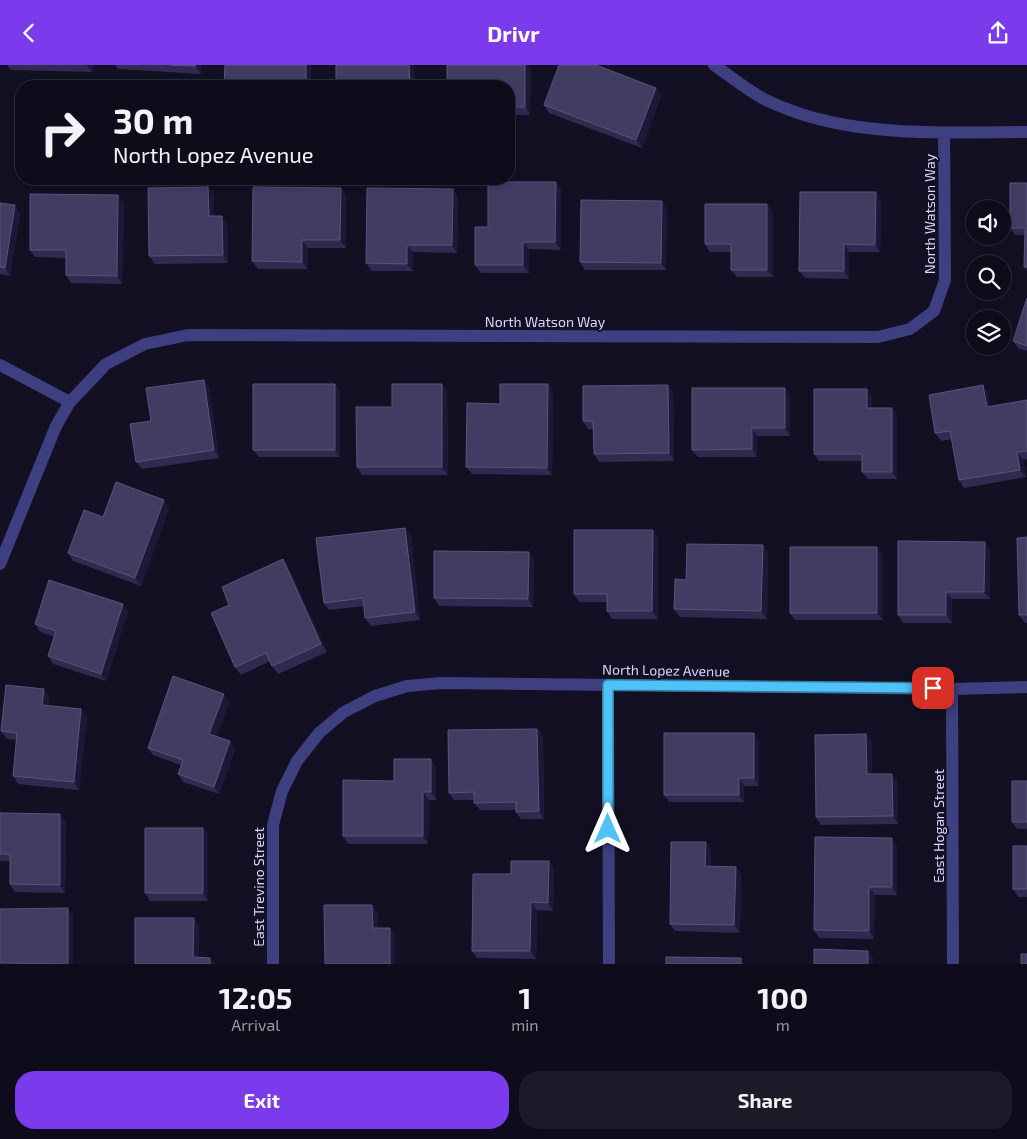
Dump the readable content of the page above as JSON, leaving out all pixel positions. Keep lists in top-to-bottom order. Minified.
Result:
{"streets":{"street":["North Watson Way","North Lopez Avenue","East Hogan Street","East Trevino Street"]},"crossings":[["North Lopez Avenue","East Hogan Street"],["North Lopez Avenue","East Trevino Street"]],"page":{"header":"Drivr","turn":["30 m","North Lopez Avenue"],"eta":["12:05","Arrival","1","min","100","m"],"buttons":["Exit","Share"]}}
